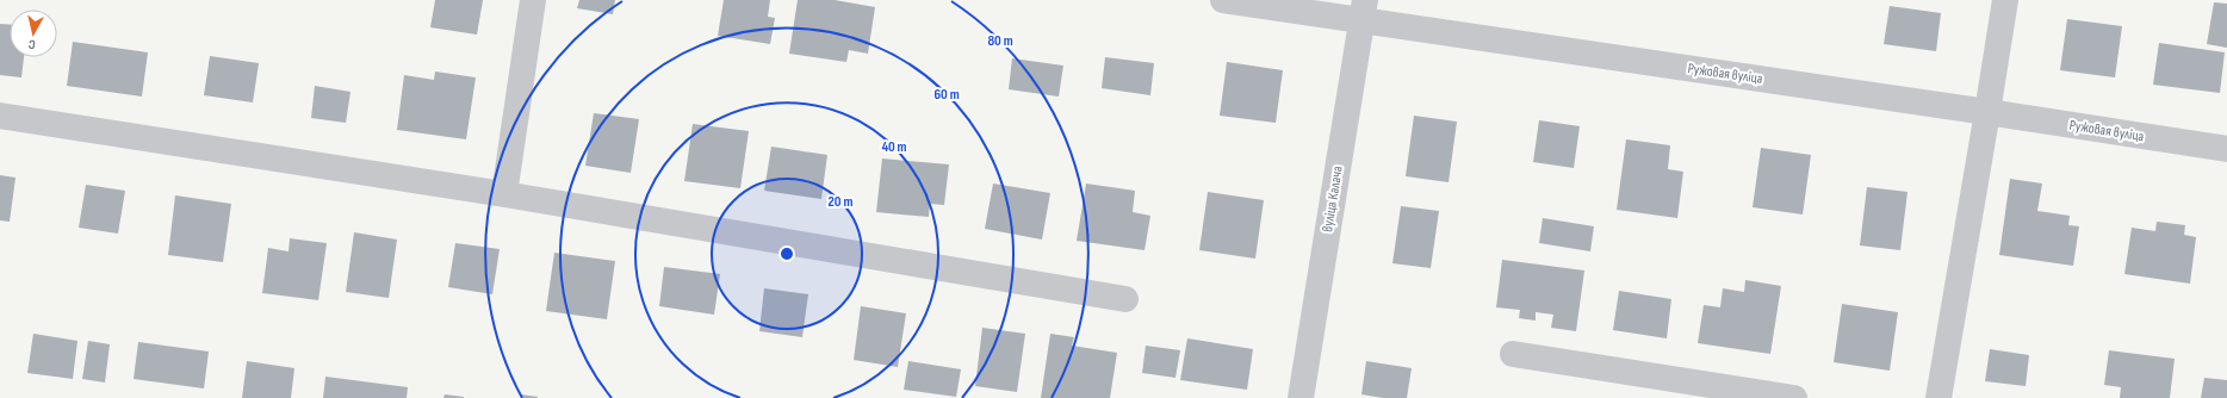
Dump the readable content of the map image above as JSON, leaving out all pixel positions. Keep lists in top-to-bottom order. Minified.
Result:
{"streets":{"street":["Ружовая вуліца","вуліца Калача"]},"crossings":[["Ружовая вуліца","вуліца Калача"]],"north":"bottom","rings":["80 m","60 m","40 m","20 m"]}
